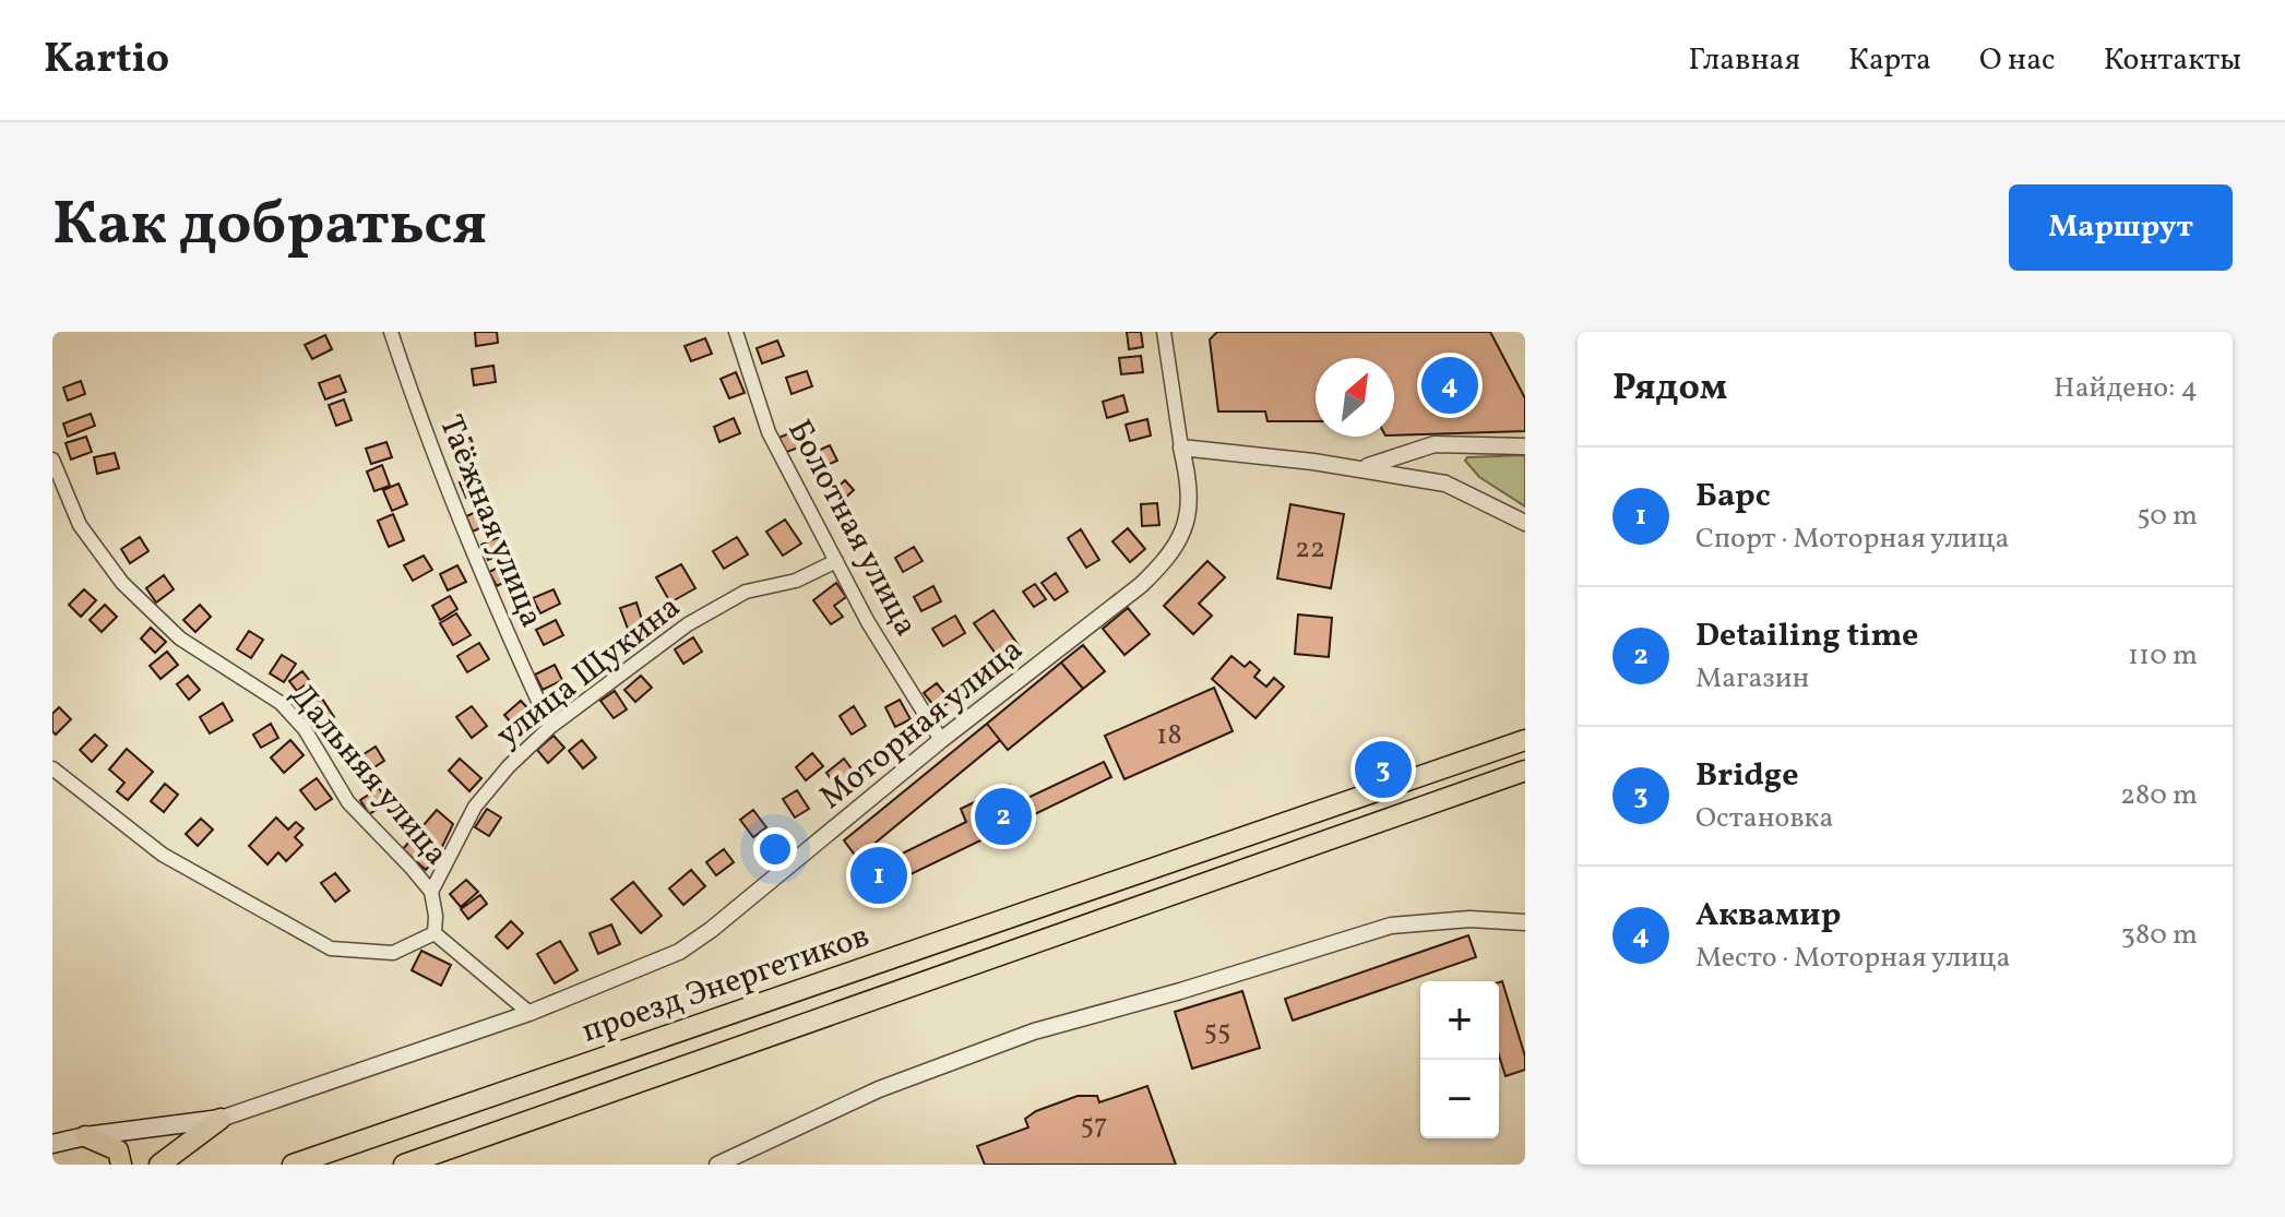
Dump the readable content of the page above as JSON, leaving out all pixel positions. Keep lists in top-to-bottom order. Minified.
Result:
{"streets":{"main road":["проезд Энергетиков"],"street":["Таёжная улица","Болотная улица","улица Щукина","Моторная улица","Дальняя улица"]},"crossings":[["Таёжная улица","улица Щукина"],["Болотная улица","улица Щукина"],["Болотная улица","Моторная улица"],["улица Щукина","Дальняя улица"]],"house_numbers":["22","18","55","57"],"north":"top right","page":{"header":"Kartio","nav":["Главная","Карта","О нас","Контакты"],"title":"Как добраться","buttons":"Маршрут","heading":["Рядом","Найдено: 4"],"pins":["4","3","2","1"],"list":[{"mark":"1","name":"Барс","note":"Спорт · Моторная улица","value":"50 m"},{"mark":"2","name":"Detailing time","note":"Магазин","value":"110 m"},{"mark":"3","name":"Bridge","note":"Остановка","value":"280 m"},{"mark":"4","name":"Аквамир","note":"Место · Моторная улица","value":"380 m"}],"map_buttons":["+","−"]}}
